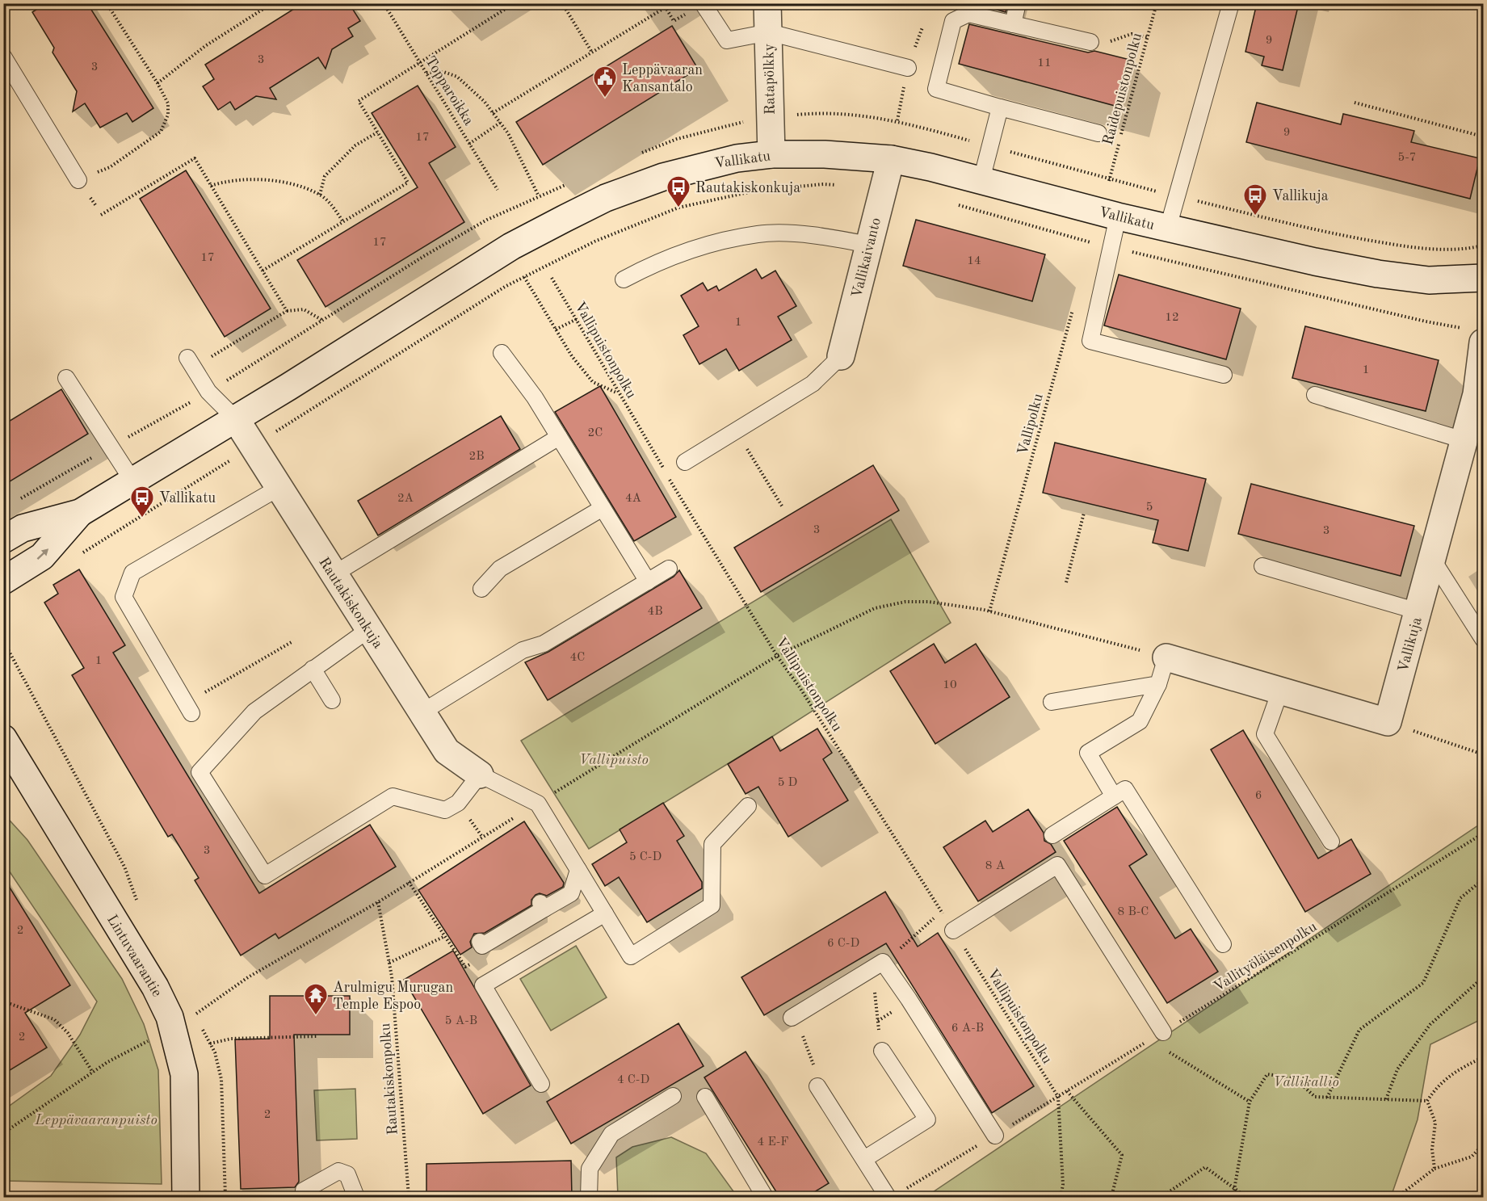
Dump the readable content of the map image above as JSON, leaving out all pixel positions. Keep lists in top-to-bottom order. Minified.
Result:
{"streets":{"main road":["Ratapölkky","Vallikatu","Vallikaivanto","Rautakiskonkuja","Vallikuja","Lintuvaarantie"],"path":["Raidepuistonpolku","Topparoikka","Vallipuistonpolku","Vallipolku","Vallityöläisenpolku","Rautakiskonpolku"]},"crossings":[["Ratapölkky","Vallikatu"],["Vallikatu","Vallikaivanto"],["Vallikatu","Rautakiskonkuja"],["Vallipuistonpolku","Vallityöläisenpolku"]],"parks":["Vallipuisto","Vallikallio","Leppävaaranpuisto"],"places":{"public building":["Leppävaaran Kansantalo"],"bus stop":["Rautakiskonkuja","Vallikuja","Vallikatu"],"temple":["Arulmigu Murugan Temple Espoo"]},"house_numbers":["9","3","11","3","9","17","5-7","17","17","14","12","1","1","2C","2B","2A","4A","5","3","3","4B","4C","1","10","5 D","6","3","5 C-D","8 A","8 B-C","2","6 C-D","5 A-B","6 A-B","2","4 C-D","2","4 E-F"]}
